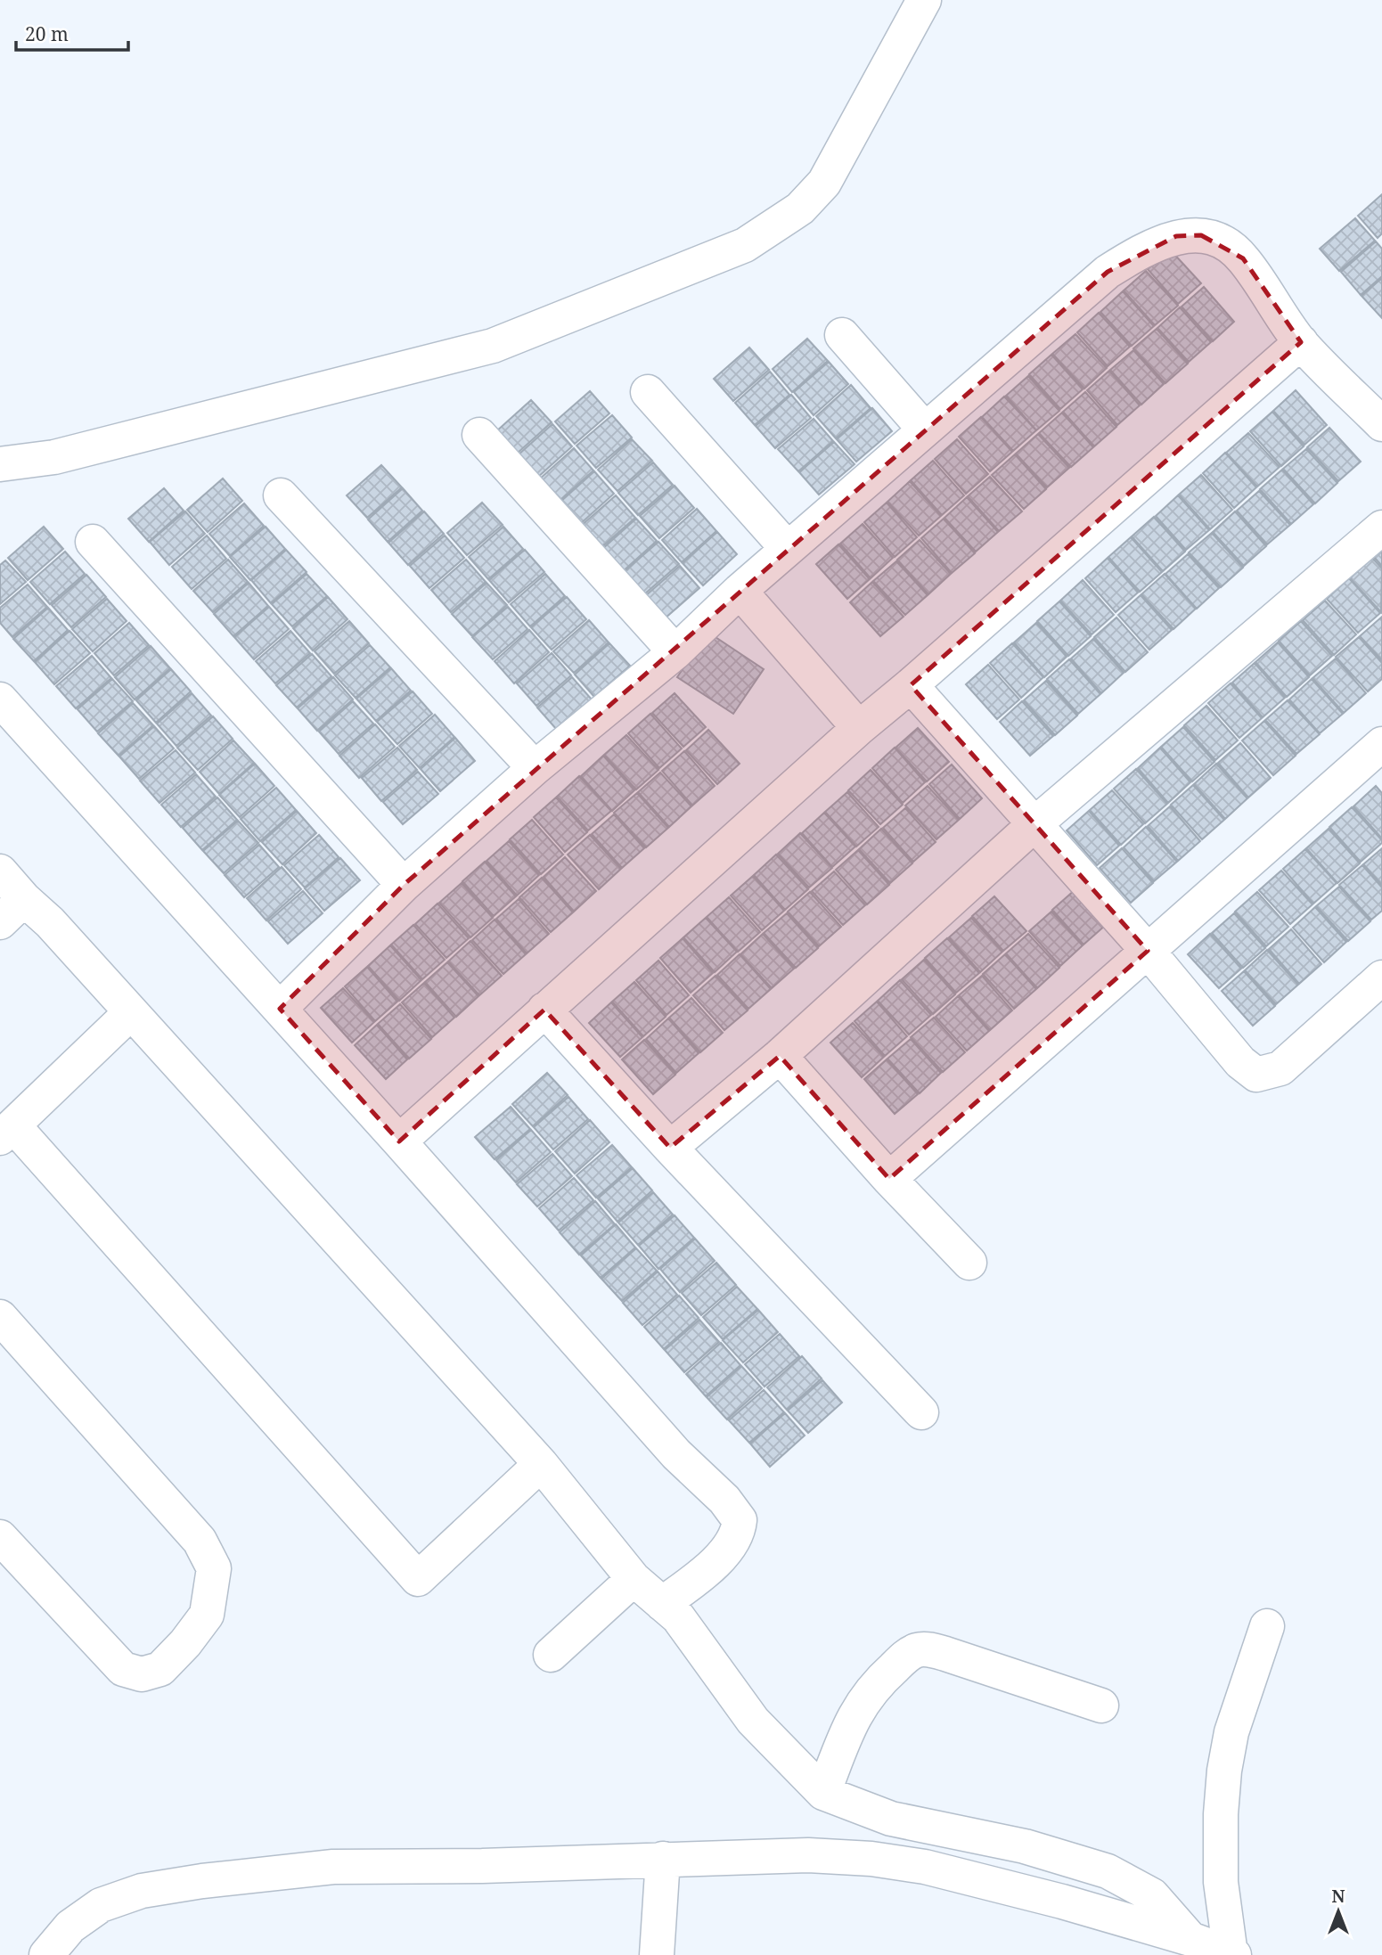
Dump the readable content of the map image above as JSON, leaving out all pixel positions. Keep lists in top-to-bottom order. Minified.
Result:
{"scale_bar":"20 m","north":"top"}
